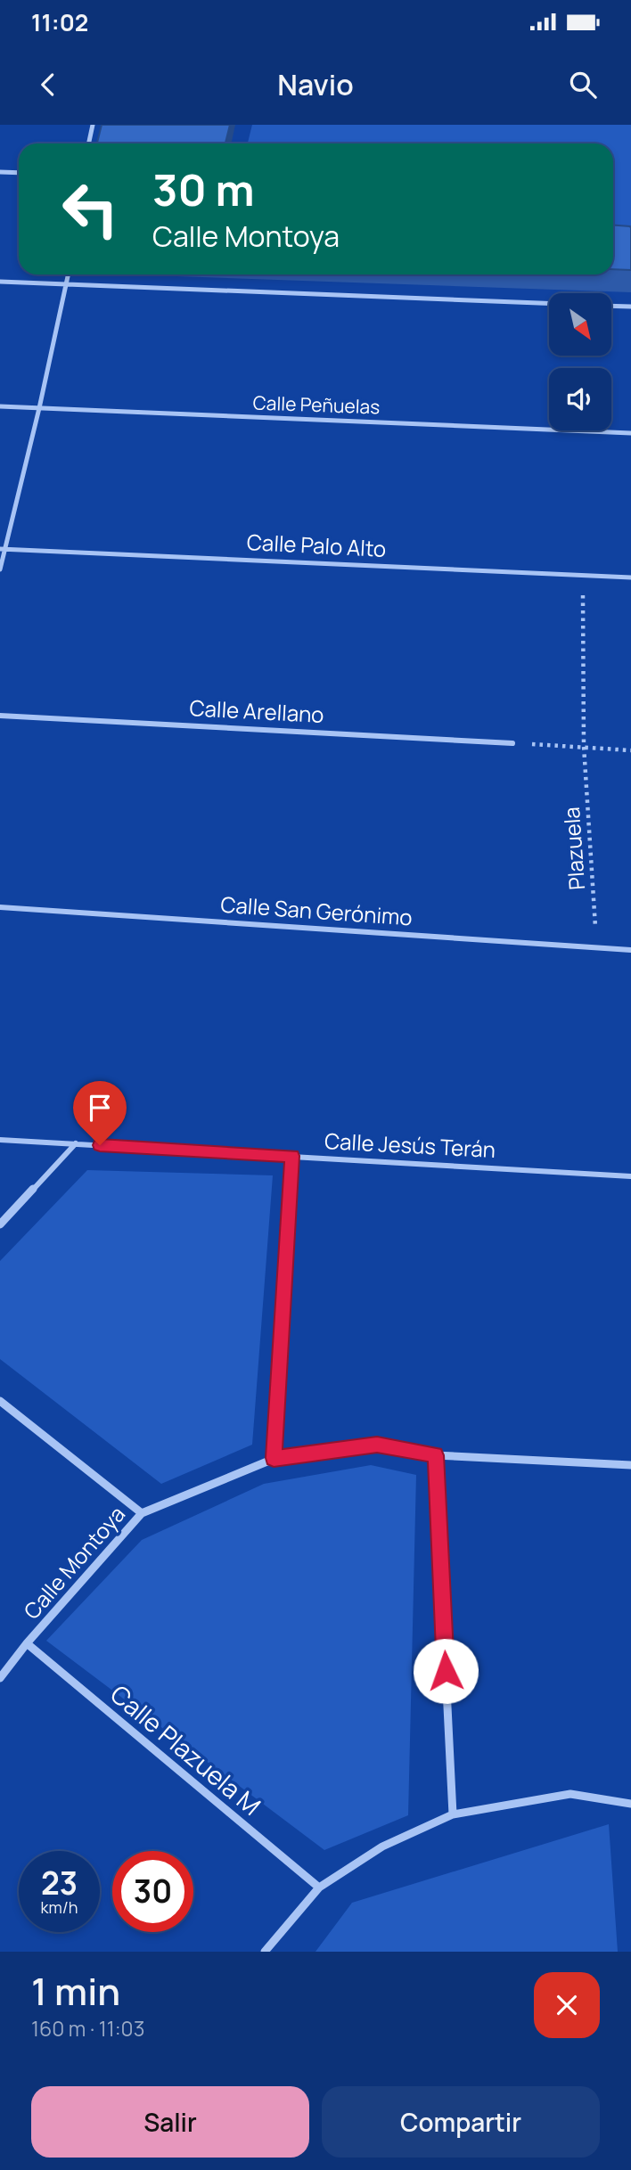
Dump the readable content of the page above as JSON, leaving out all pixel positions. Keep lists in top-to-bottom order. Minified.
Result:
{"streets":{"street":["Calle Peñuelas","Calle Palo Alto","Calle Arellano","Calle San Gerónimo","Calle Jesús Terán","Calle Montoya","Calle Plazuela M"],"path":["Plazuela"]},"crossings":[["Calle Palo Alto","Plazuela"],["Plazuela","Calle San Gerónimo"],["Calle Montoya","Calle Plazuela M"]],"north":"bottom right","page":{"status":"11:02","header":"Navio","turn":["30 m","Calle Montoya"],"speed":"23 km/h","limit":"30","heading":["1 min","160 m · 11:03"],"buttons":["Salir","Compartir"]}}
